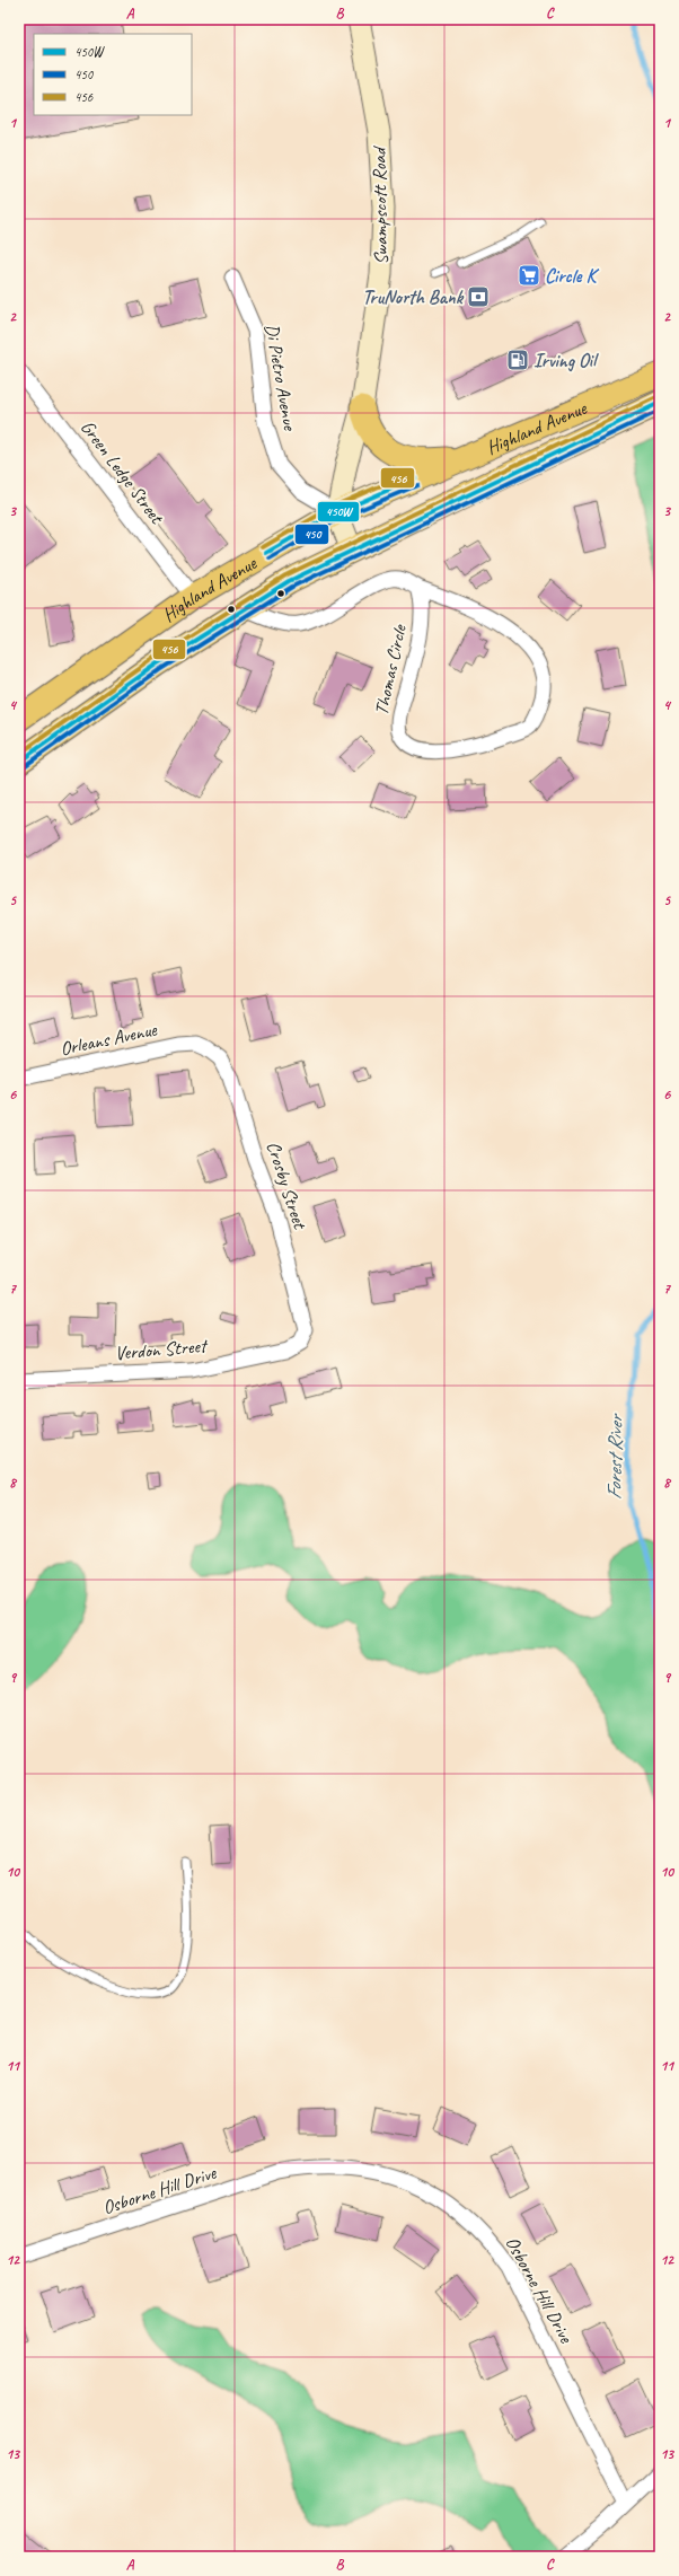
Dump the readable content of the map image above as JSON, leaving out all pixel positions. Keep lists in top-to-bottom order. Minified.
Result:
{"streets":{"main road":["Highland Avenue"],"street":["Swampscott Road","Di Pietro Avenue","Green Ledge Street","Thomas Circle","Orleans Avenue","Crosby Street","Verdon Street","Osborne Hill Drive"]},"crossings":[["Swampscott Road","Di Pietro Avenue"],["Swampscott Road","Highland Avenue"],["Di Pietro Avenue","Highland Avenue"],["Highland Avenue","Green Ledge Street"],["Highland Avenue","Thomas Circle"],["Orleans Avenue","Crosby Street"],["Crosby Street","Verdon Street"]],"water":["Forest River"],"places":{"supermarket":["Circle K"],"bank":["TruNorth Bank"],"fuel station":["Irving Oil"]},"lines":["transit line 456","transit line 450W","transit line 450"],"legend":["450W","450","456"],"grid":{"columns":["A","B","C"],"rows":["1","2","3","4","5","6","7","8","9","10","11","12","13"]}}
